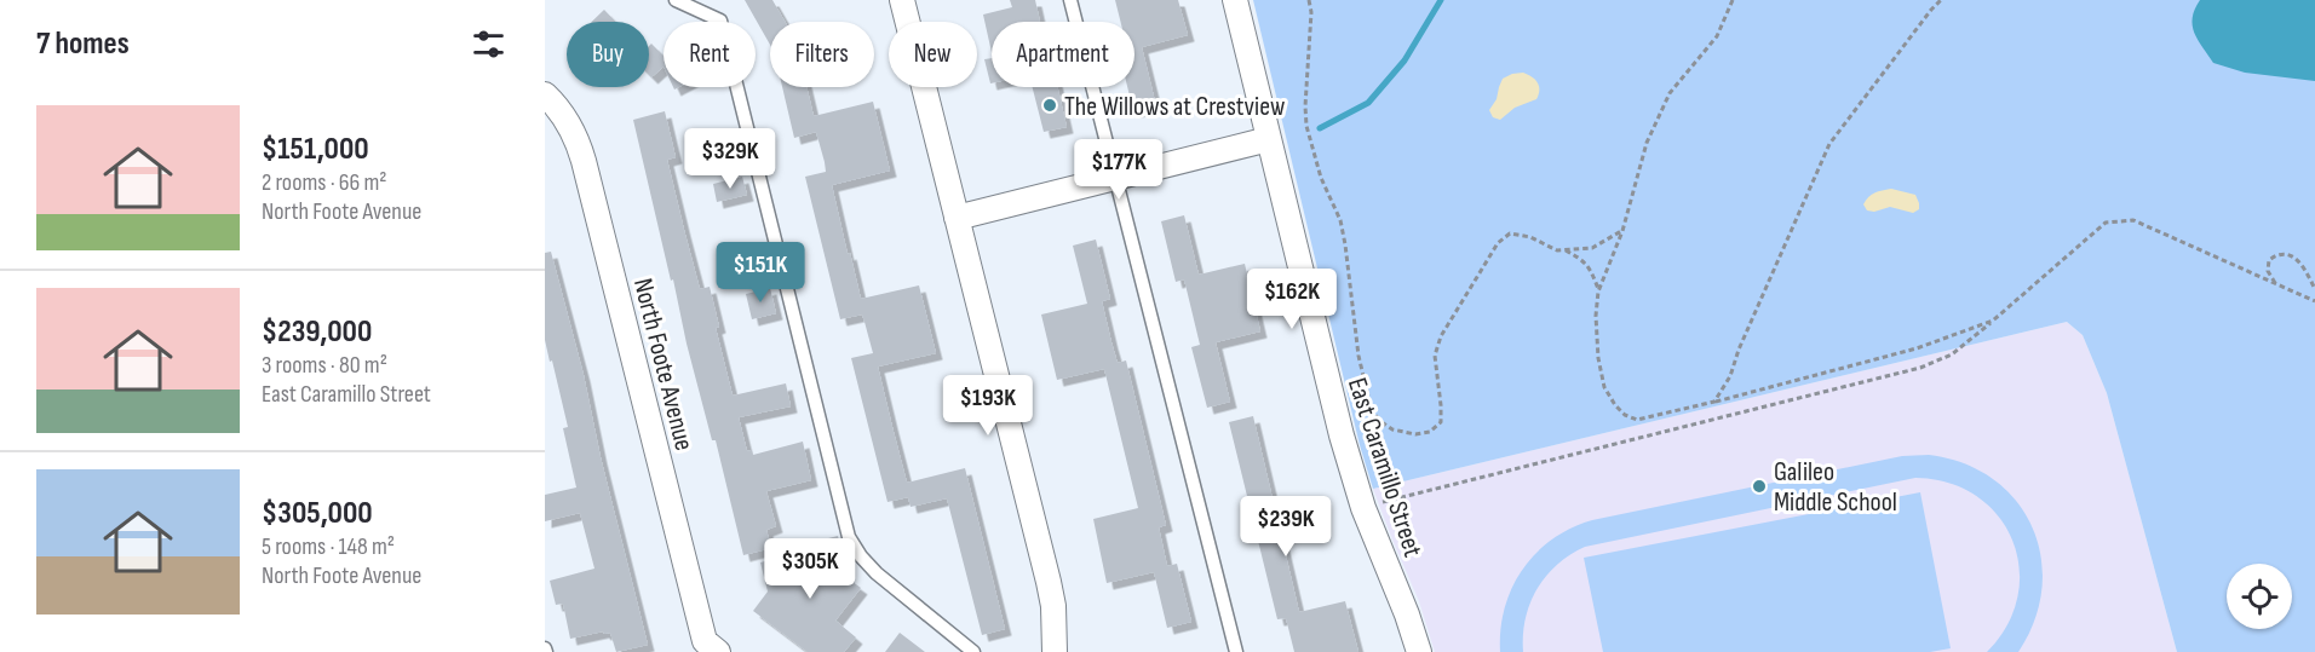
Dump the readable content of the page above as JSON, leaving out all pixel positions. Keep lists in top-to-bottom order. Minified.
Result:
{"streets":{"street":["North Foote Avenue","East Caramillo Street"]},"places":["The Willows at Crestview","Galileo Middle School"],"page":{"heading":"7 homes","chip":["Buy","Rent","Filters","New","Apartment"],"list":[{"name":"$151,000","note":"2 rooms · 66 m² · North Foote Avenue"},{"name":"$239,000","note":"3 rooms · 80 m² · East Caramillo Street"},{"name":"$305,000","note":"5 rooms · 148 m² · North Foote Avenue"}],"price":["$329K","$177K","$151K","$162K","$193K","$239K","$305K"]}}
